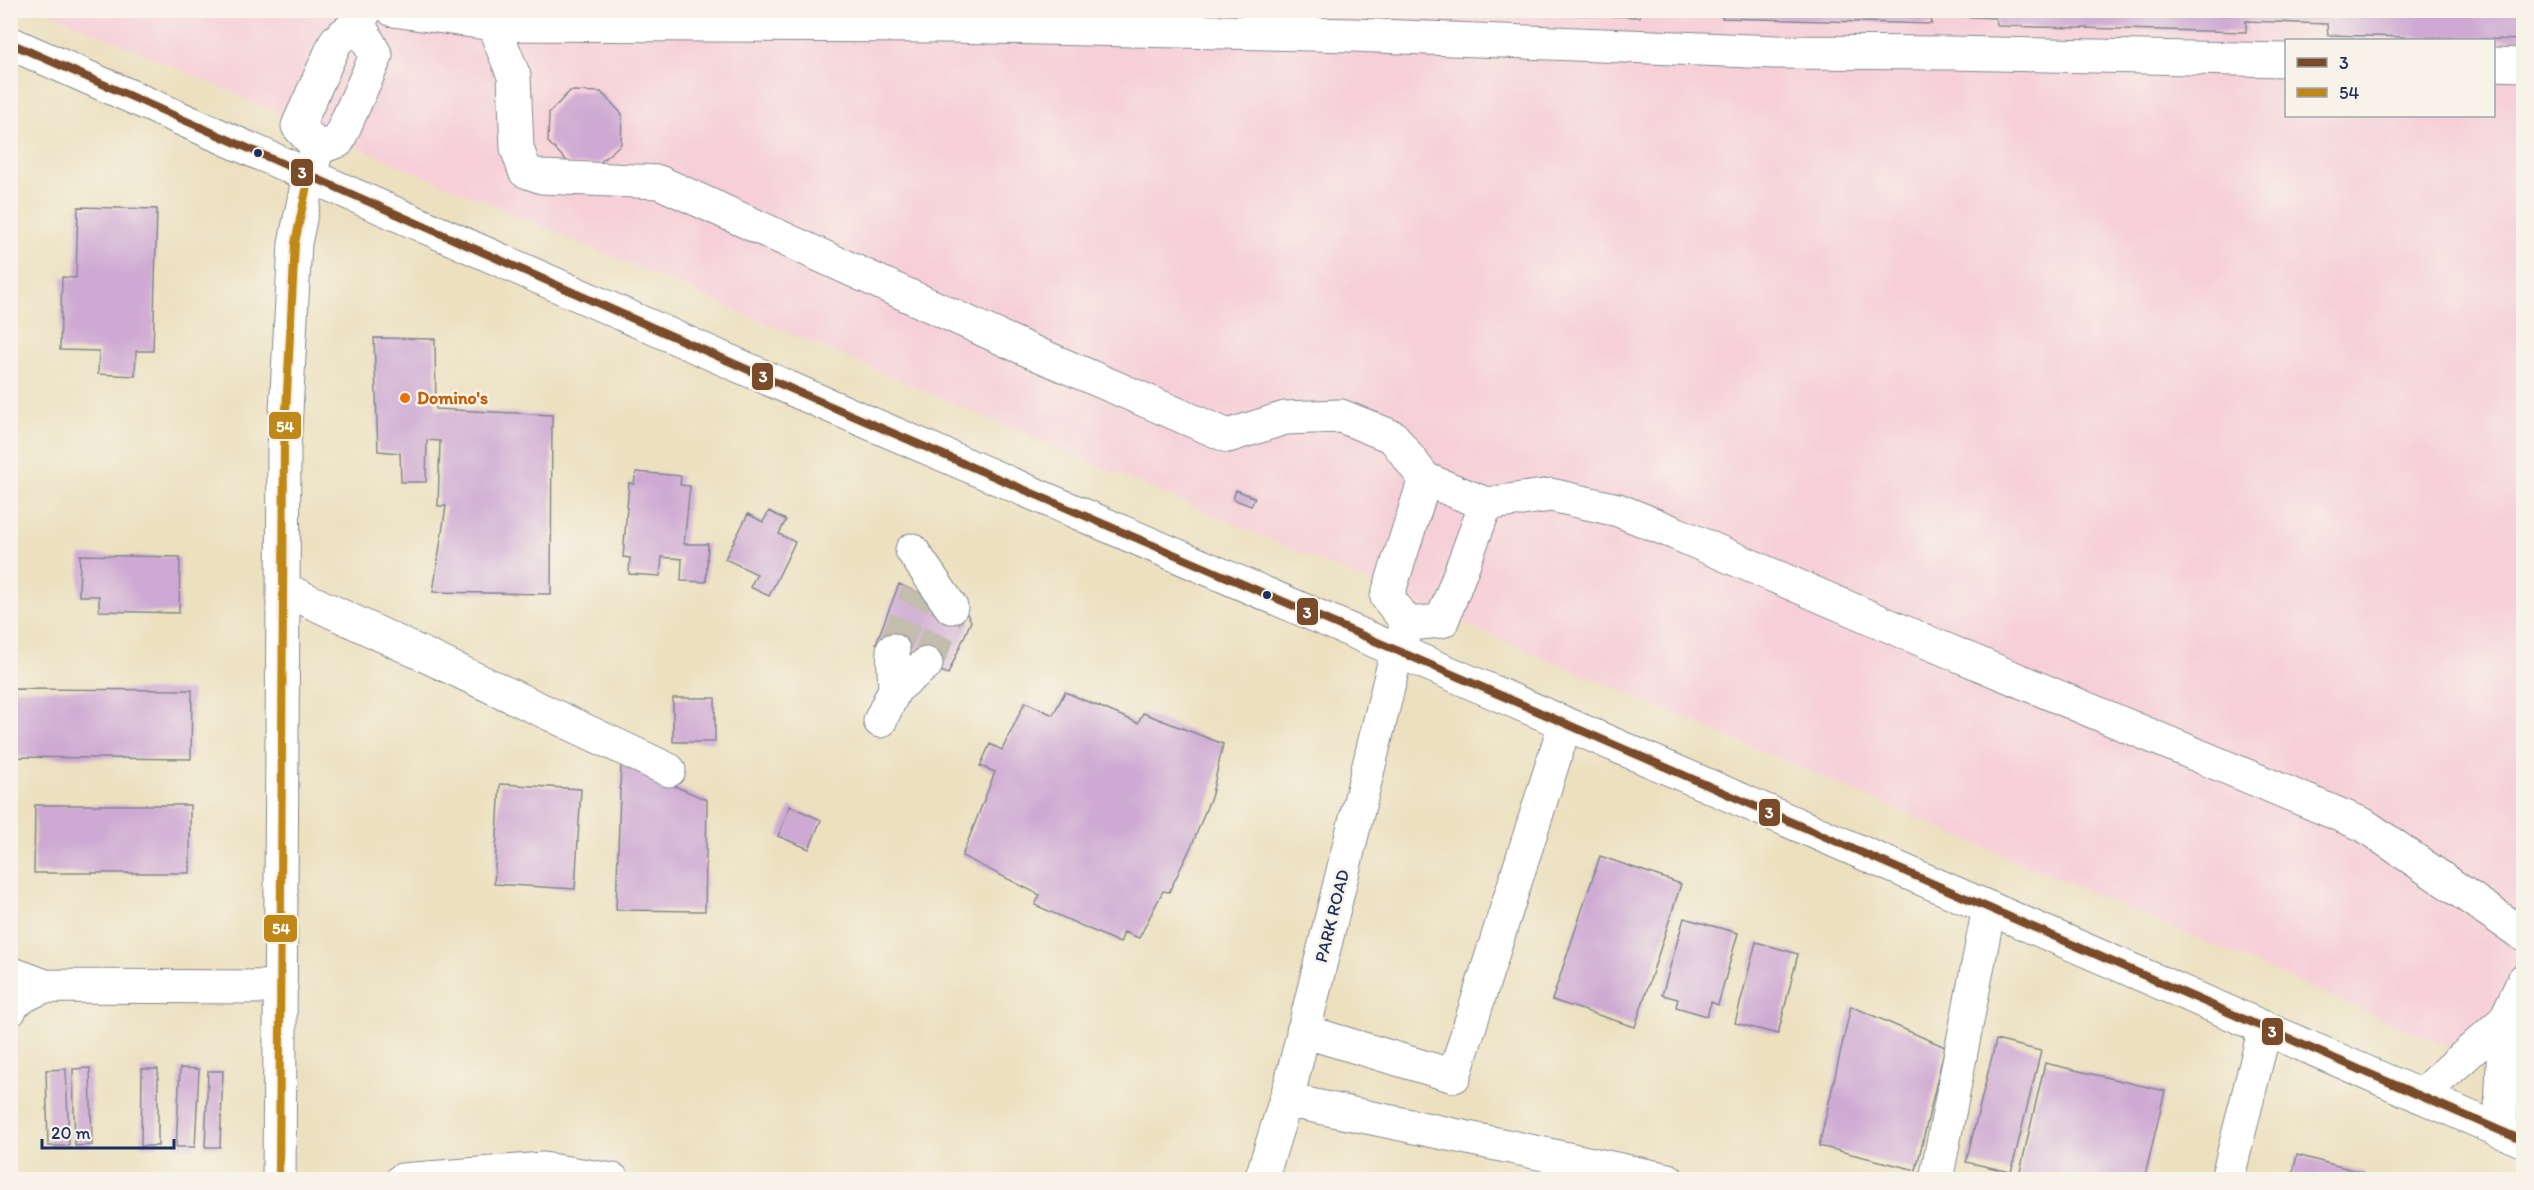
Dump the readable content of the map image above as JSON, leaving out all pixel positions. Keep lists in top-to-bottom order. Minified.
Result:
{"streets":{"main road":["PARK ROAD"]},"places":["Domino's"],"lines":["transit line 3","transit line 54"],"legend":["3","54"],"scale_bar":"20 m"}
